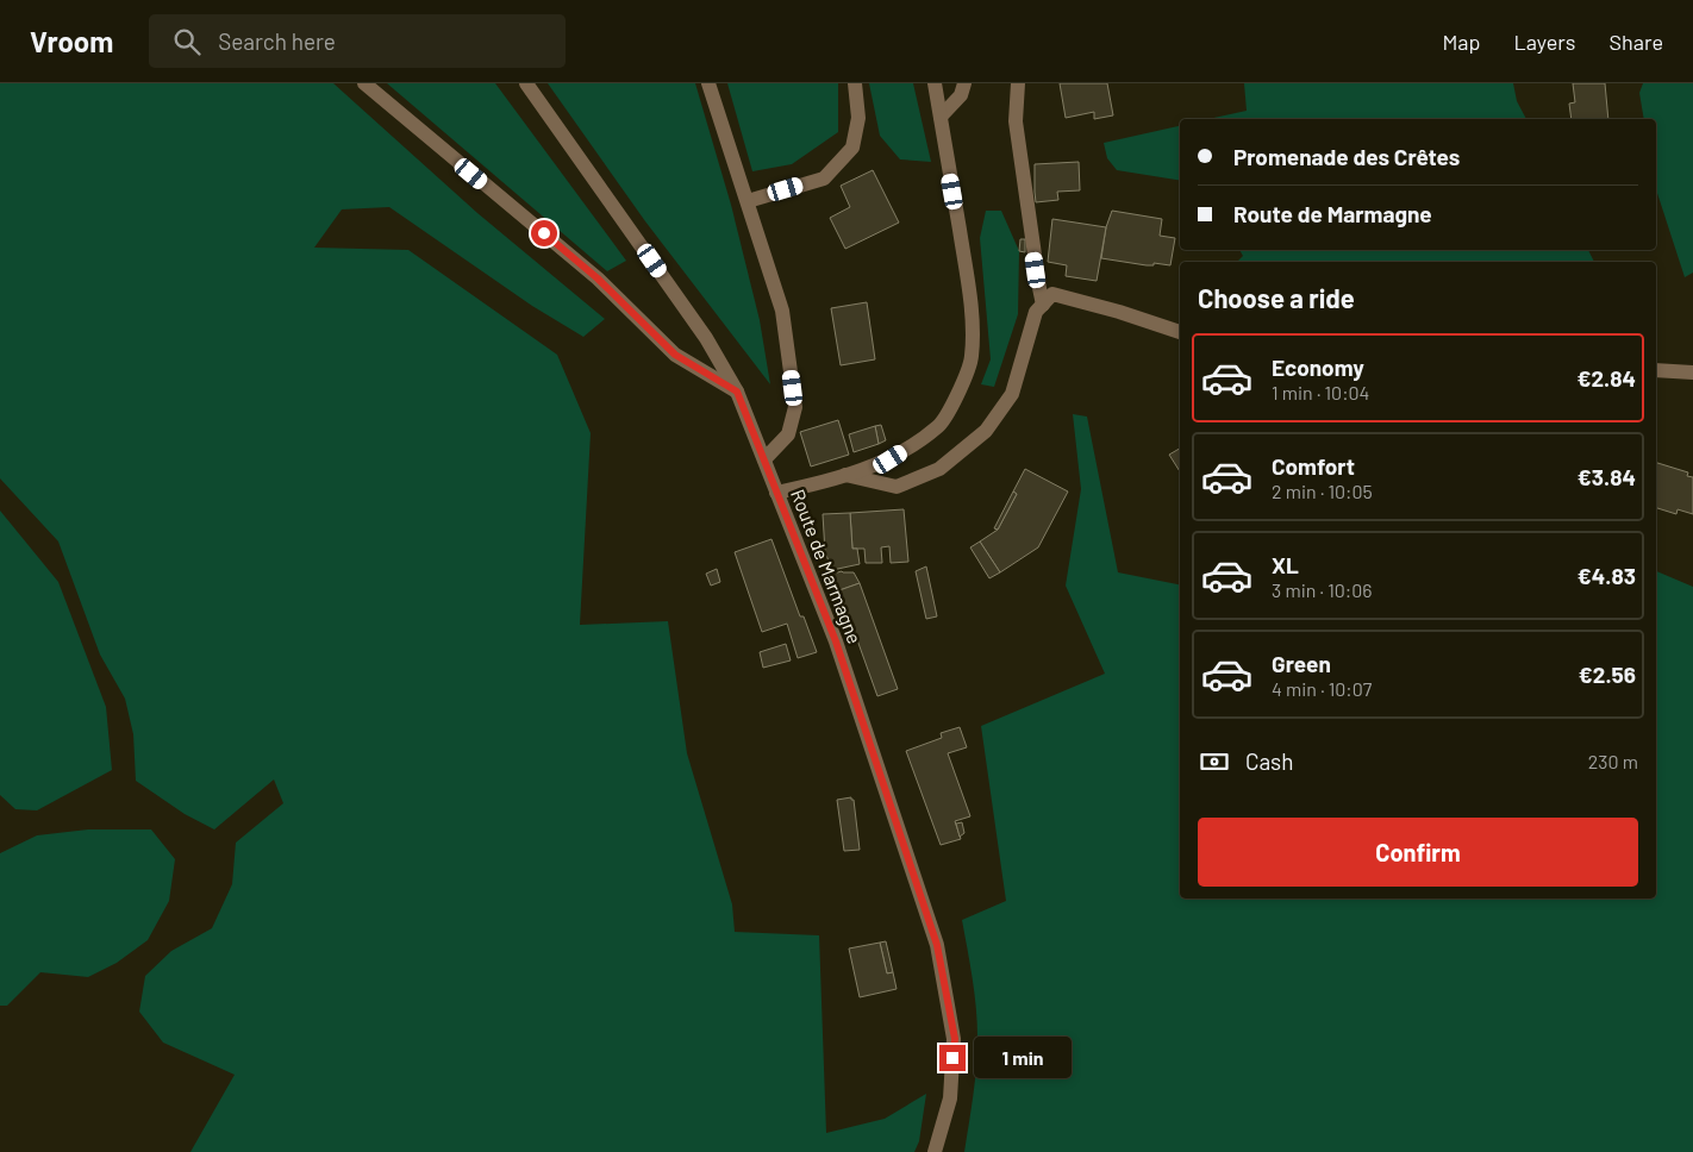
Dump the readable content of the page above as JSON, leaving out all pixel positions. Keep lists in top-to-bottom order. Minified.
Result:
{"streets":{"street":["Route de Marmagne"]},"page":{"header":"Vroom","search":"Search here","nav":["Map","Layers","Share"],"banner":["Promenade des Crêtes","Route de Marmagne"],"heading":"Choose a ride","list":[{"name":"Economy","note":"1 min · 10:04","value":"€2.84"},{"name":"Comfort","note":"2 min · 10:05","value":"€3.84"},{"name":"XL","note":"3 min · 10:06","value":"€4.83"},{"name":"Green","note":"4 min · 10:07","value":"€2.56"}],"pay":["Cash","230 m"],"buttons":"Confirm","bubble":"1 min"}}
